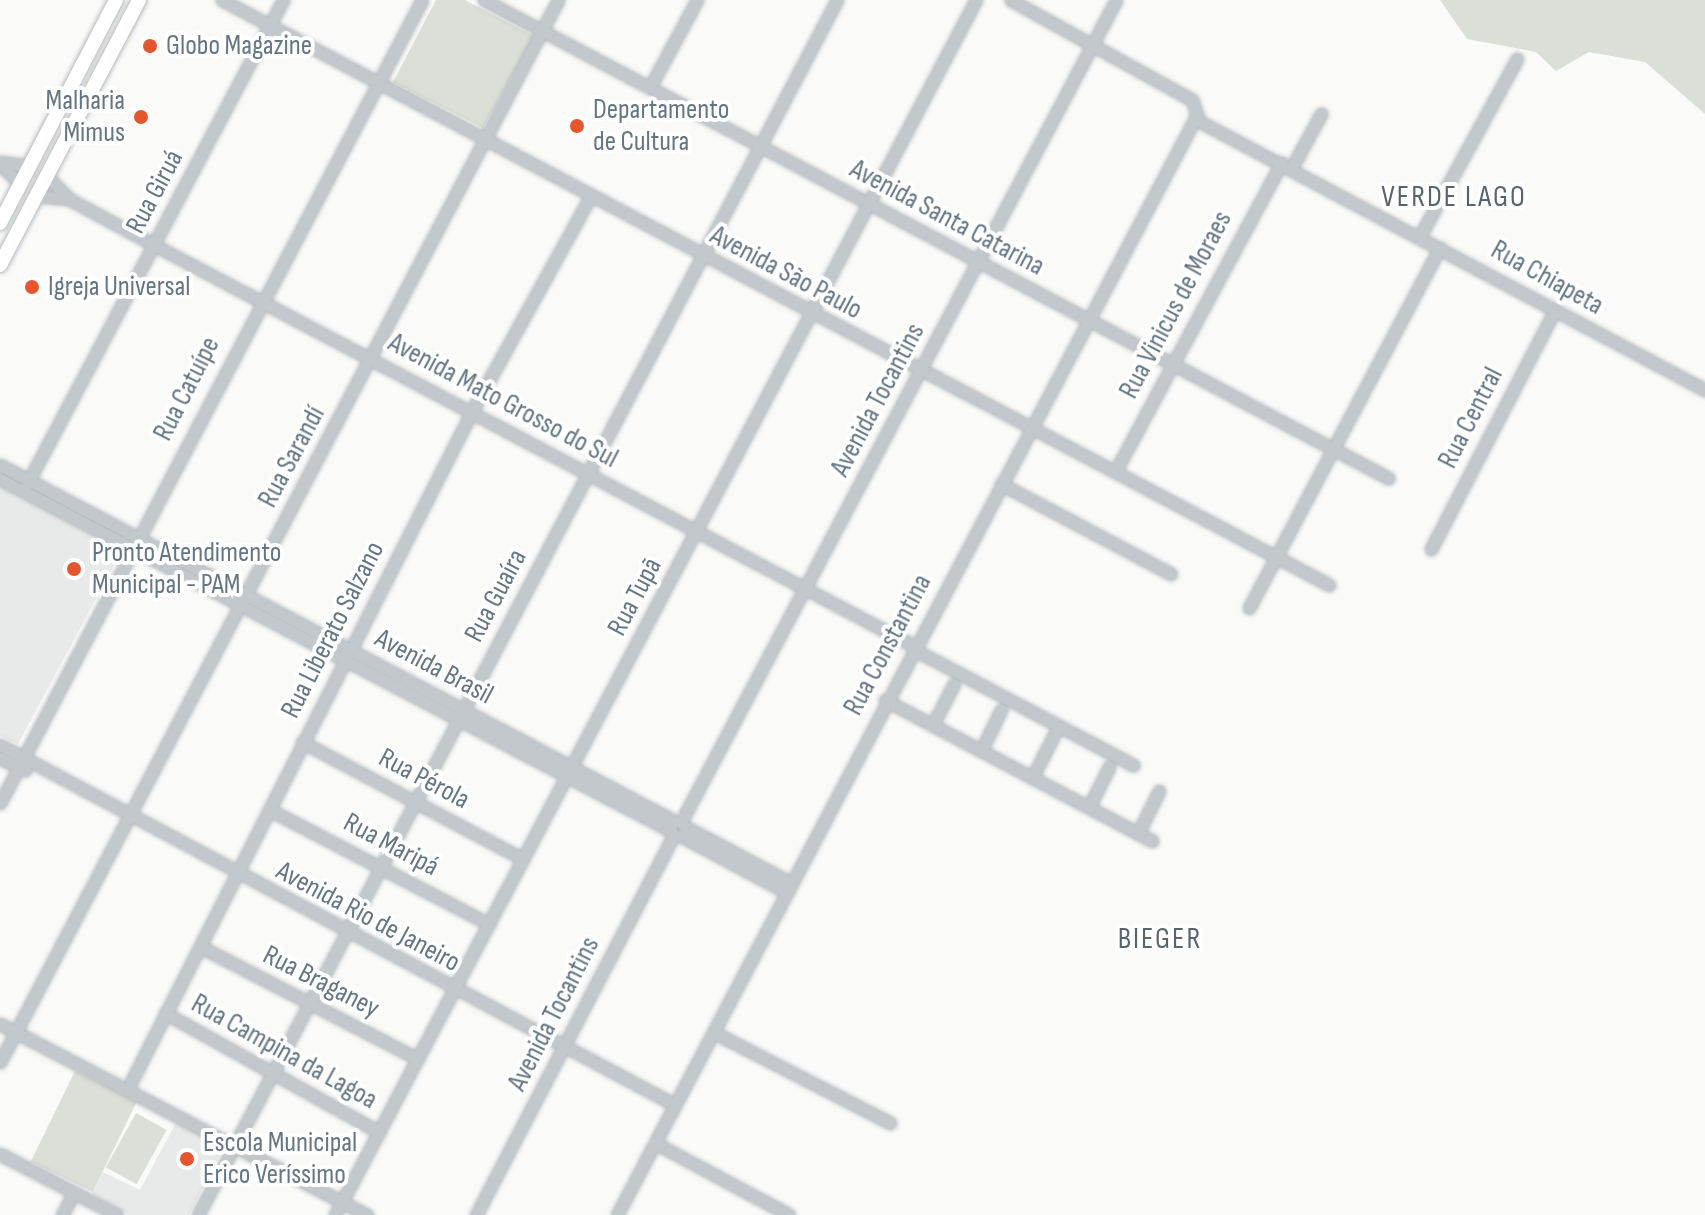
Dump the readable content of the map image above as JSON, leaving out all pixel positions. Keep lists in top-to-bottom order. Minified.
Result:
{"streets":{"street":["Rua Giruá","Avenida Santa Catarina","Avenida São Paulo","Rua Chiapeta","Rua Vinicus de Moraes","Rua Catuípe","Avenida Tocantins","Avenida Mato Grosso do Sul","Rua Central","Rua Sarandí","Rua Guaíra","Rua Tupã","Rua Liberato Salzano","Rua Constantina","Avenida Brasil","Rua Pérola","Rua Maripá","Avenida Rio de Janeiro","Rua Braganey","Rua Campina da Lagoa"]},"crossings":[["Rua Giruá","Avenida São Paulo"],["Rua Giruá","Avenida Mato Grosso do Sul"],["Rua Giruá","Avenida Brasil"],["Avenida Santa Catarina","Rua Vinicus de Moraes"],["Avenida Santa Catarina","Avenida Tocantins"],["Avenida Santa Catarina","Rua Sarandí"],["Avenida Santa Catarina","Rua Guaíra"],["Avenida Santa Catarina","Rua Tupã"],["Avenida Santa Catarina","Rua Constantina"],["Avenida São Paulo","Rua Vinicus de Moraes"],["Avenida São Paulo","Rua Catuípe"],["Avenida São Paulo","Avenida Tocantins"],["Avenida São Paulo","Rua Sarandí"],["Avenida São Paulo","Rua Guaíra"],["Avenida São Paulo","Rua Tupã"],["Avenida São Paulo","Rua Liberato Salzano"],["Avenida São Paulo","Rua Constantina"],["Rua Chiapeta","Rua Vinicus de Moraes"],["Rua Chiapeta","Rua Central"],["Rua Chiapeta","Rua Constantina"],["Rua Catuípe","Avenida Mato Grosso do Sul"],["Rua Catuípe","Avenida Brasil"],["Rua Catuípe","Avenida Rio de Janeiro"],["Avenida Tocantins","Avenida Mato Grosso do Sul"],["Avenida Tocantins","Avenida Brasil"],["Avenida Tocantins","Avenida Rio de Janeiro"],["Avenida Mato Grosso do Sul","Rua Sarandí"],["Avenida Mato Grosso do Sul","Rua Guaíra"],["Avenida Mato Grosso do Sul","Rua Tupã"],["Avenida Mato Grosso do Sul","Rua Liberato Salzano"],["Avenida Mato Grosso do Sul","Rua Constantina"],["Rua Sarandí","Avenida Brasil"],["Rua Sarandí","Avenida Rio de Janeiro"],["Rua Guaíra","Avenida Brasil"],["Rua Guaíra","Rua Pérola"],["Rua Guaíra","Rua Maripá"],["Rua Guaíra","Avenida Rio de Janeiro"],["Rua Guaíra","Rua Braganey"],["Rua Guaíra","Rua Campina da Lagoa"],["Rua Tupã","Avenida Brasil"],["Rua Tupã","Rua Pérola"],["Rua Tupã","Rua Maripá"],["Rua Tupã","Avenida Rio de Janeiro"],["Rua Tupã","Rua Braganey"],["Rua Tupã","Rua Campina da Lagoa"],["Rua Liberato Salzano","Avenida Brasil"],["Rua Liberato Salzano","Rua Pérola"],["Rua Liberato Salzano","Rua Maripá"],["Rua Liberato Salzano","Avenida Rio de Janeiro"],["Rua Liberato Salzano","Rua Braganey"],["Rua Liberato Salzano","Rua Campina da Lagoa"],["Rua Constantina","Avenida Brasil"],["Rua Constantina","Avenida Rio de Janeiro"]],"districts":["VERDE LAGO","BIEGER"],"places":["Globo Magazine","Malharia Mimus","Departamento de Cultura","Igreja Universal","Pronto Atendimento Municipal - PAM","Escola Municipal Erico Veríssimo"]}
